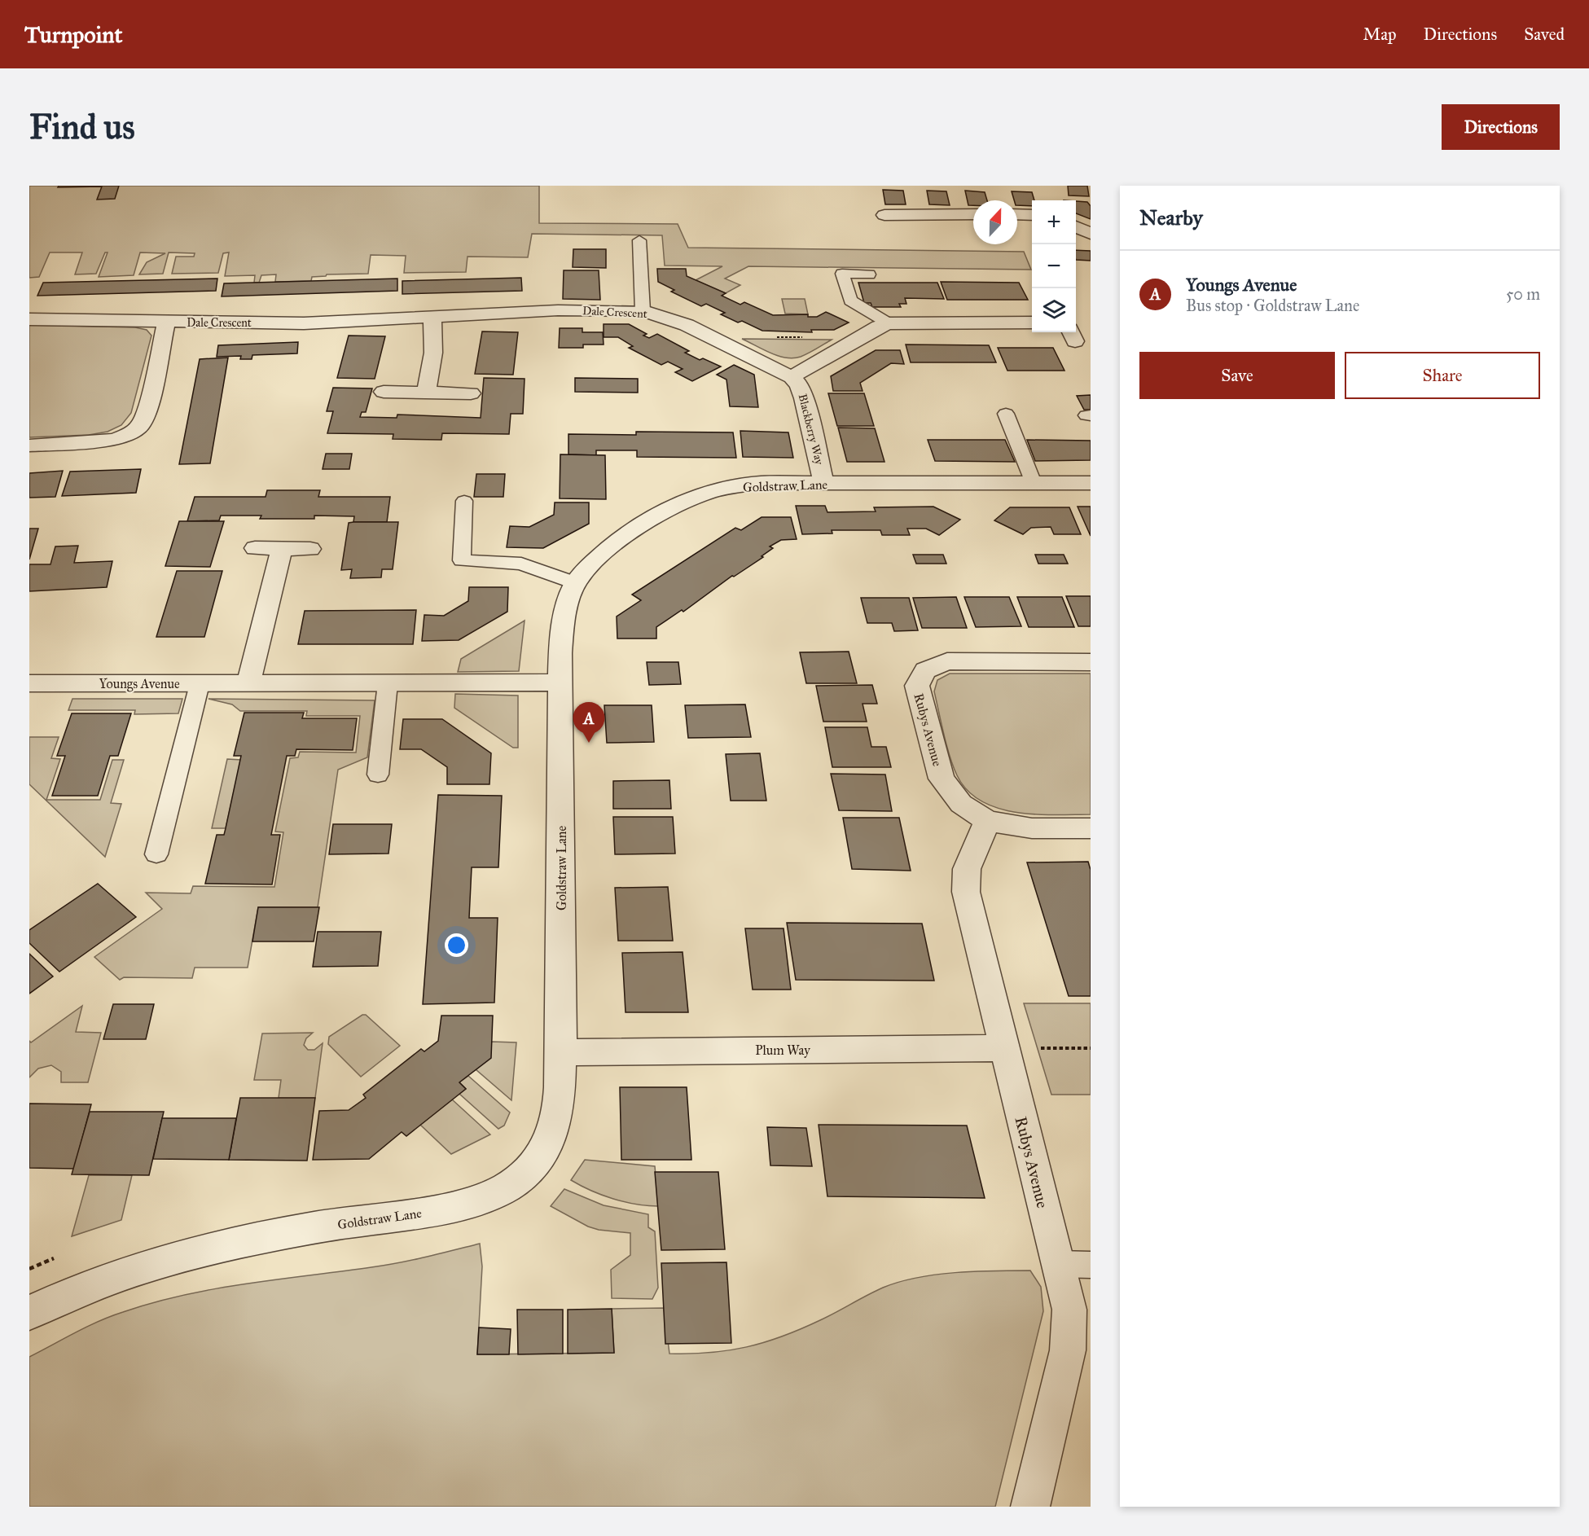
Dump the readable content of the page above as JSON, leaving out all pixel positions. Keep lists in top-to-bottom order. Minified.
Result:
{"streets":{"street":["Dale Crescent","Blackberry Way","Goldstraw Lane","Youngs Avenue","Rubys Avenue","Plum Way"]},"crossings":[["Dale Crescent","Blackberry Way"],["Blackberry Way","Goldstraw Lane"],["Goldstraw Lane","Youngs Avenue"],["Goldstraw Lane","Plum Way"],["Rubys Avenue","Plum Way"]],"north":"top","page":{"header":"Turnpoint","nav":["Map","Directions","Saved"],"buttons":["Directions",["Save","Share"]],"title":"Find us","heading":"Nearby","map_buttons":["+","−"],"list":[{"mark":"A","name":"Youngs Avenue","note":"Bus stop · Goldstraw Lane","value":"50 m"}],"pins":"A"}}
